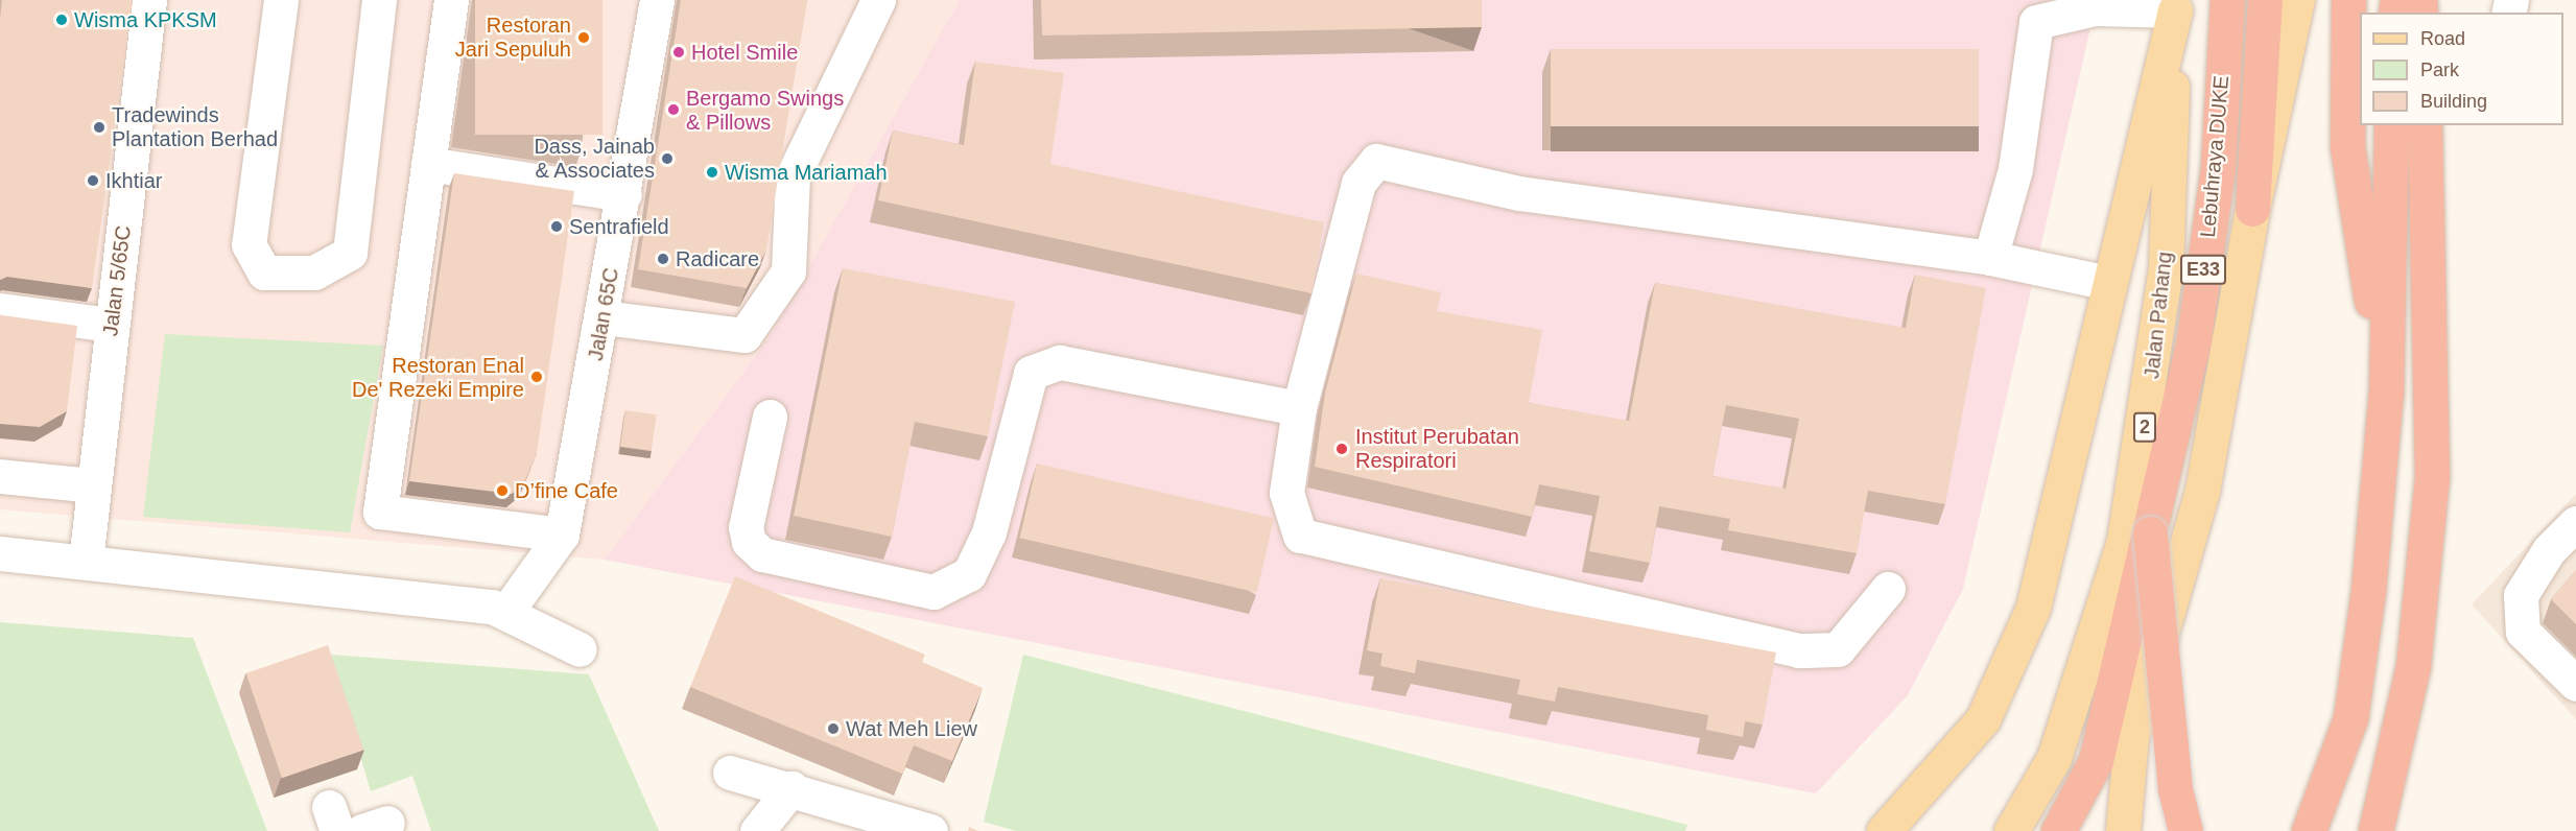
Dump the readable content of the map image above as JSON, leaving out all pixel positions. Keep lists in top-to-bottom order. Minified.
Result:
{"streets":{"highway":["Lebuhraya DUKE","E33"],"main road":["Jalan Pahang","2"],"street":["Jalan 5/65C","Jalan 65C"]},"crossings":[["Lebuhraya DUKE","E33"]],"places":["Wisma KPKSM","Restoran Jari Sepuluh","Hotel Smile","Bergamo Swings & Pillows","Tradewinds Plantation Berhad","Dass, Jainab & Associates","Wisma Mariamah","Ikhtiar","Sentrafield","Radicare","Restoran Enal De' Rezeki Empire","Institut Perubatan Respiratori","D’fine Cafe","Wat Meh Liew"],"legend":["Road","Park","Building"]}
